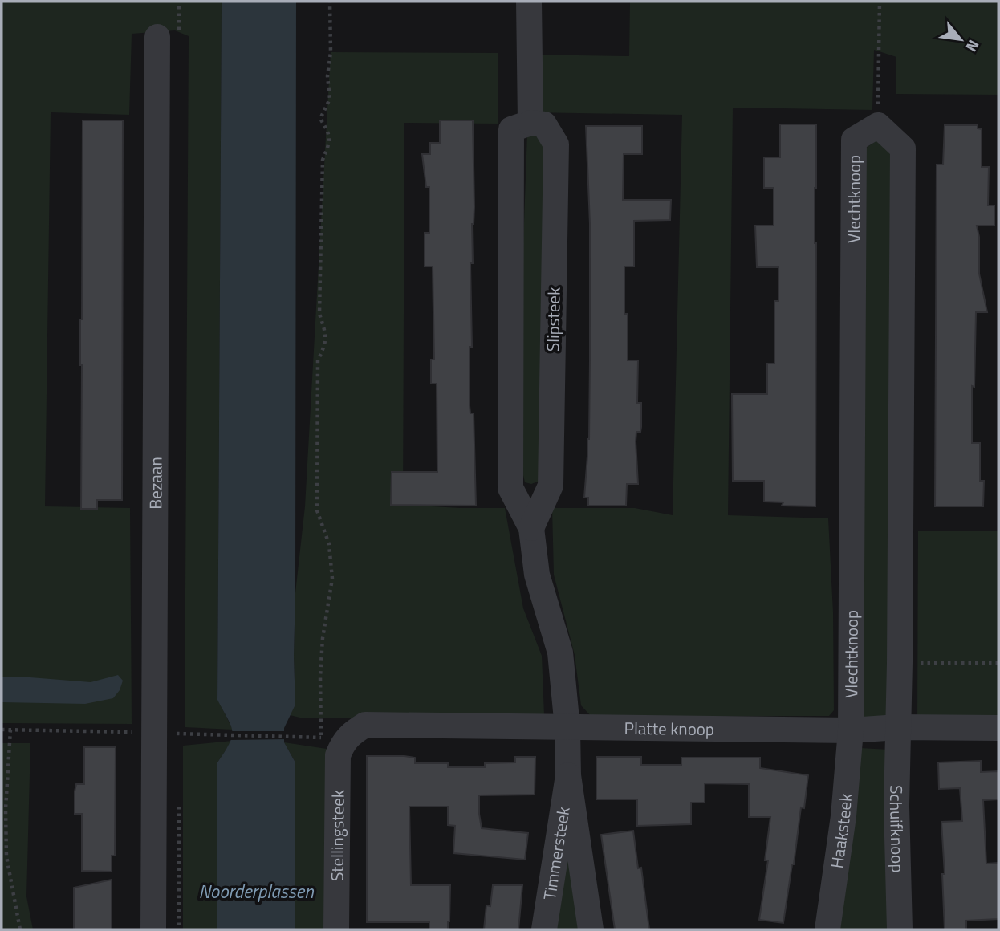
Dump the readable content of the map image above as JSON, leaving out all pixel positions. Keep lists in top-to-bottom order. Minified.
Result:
{"streets":{"street":["Vlechtknoop","Slipsteek","Bezaan","Platte knoop","Schuifknoop","Haaksteek","Stellingsteek","Timmersteek"]},"crossings":[["Vlechtknoop","Platte knoop"],["Vlechtknoop","Haaksteek"],["Platte knoop","Schuifknoop"],["Platte knoop","Haaksteek"],["Platte knoop","Stellingsteek"],["Platte knoop","Timmersteek"]],"water":["Noorderplassen"],"north":"bottom right"}
